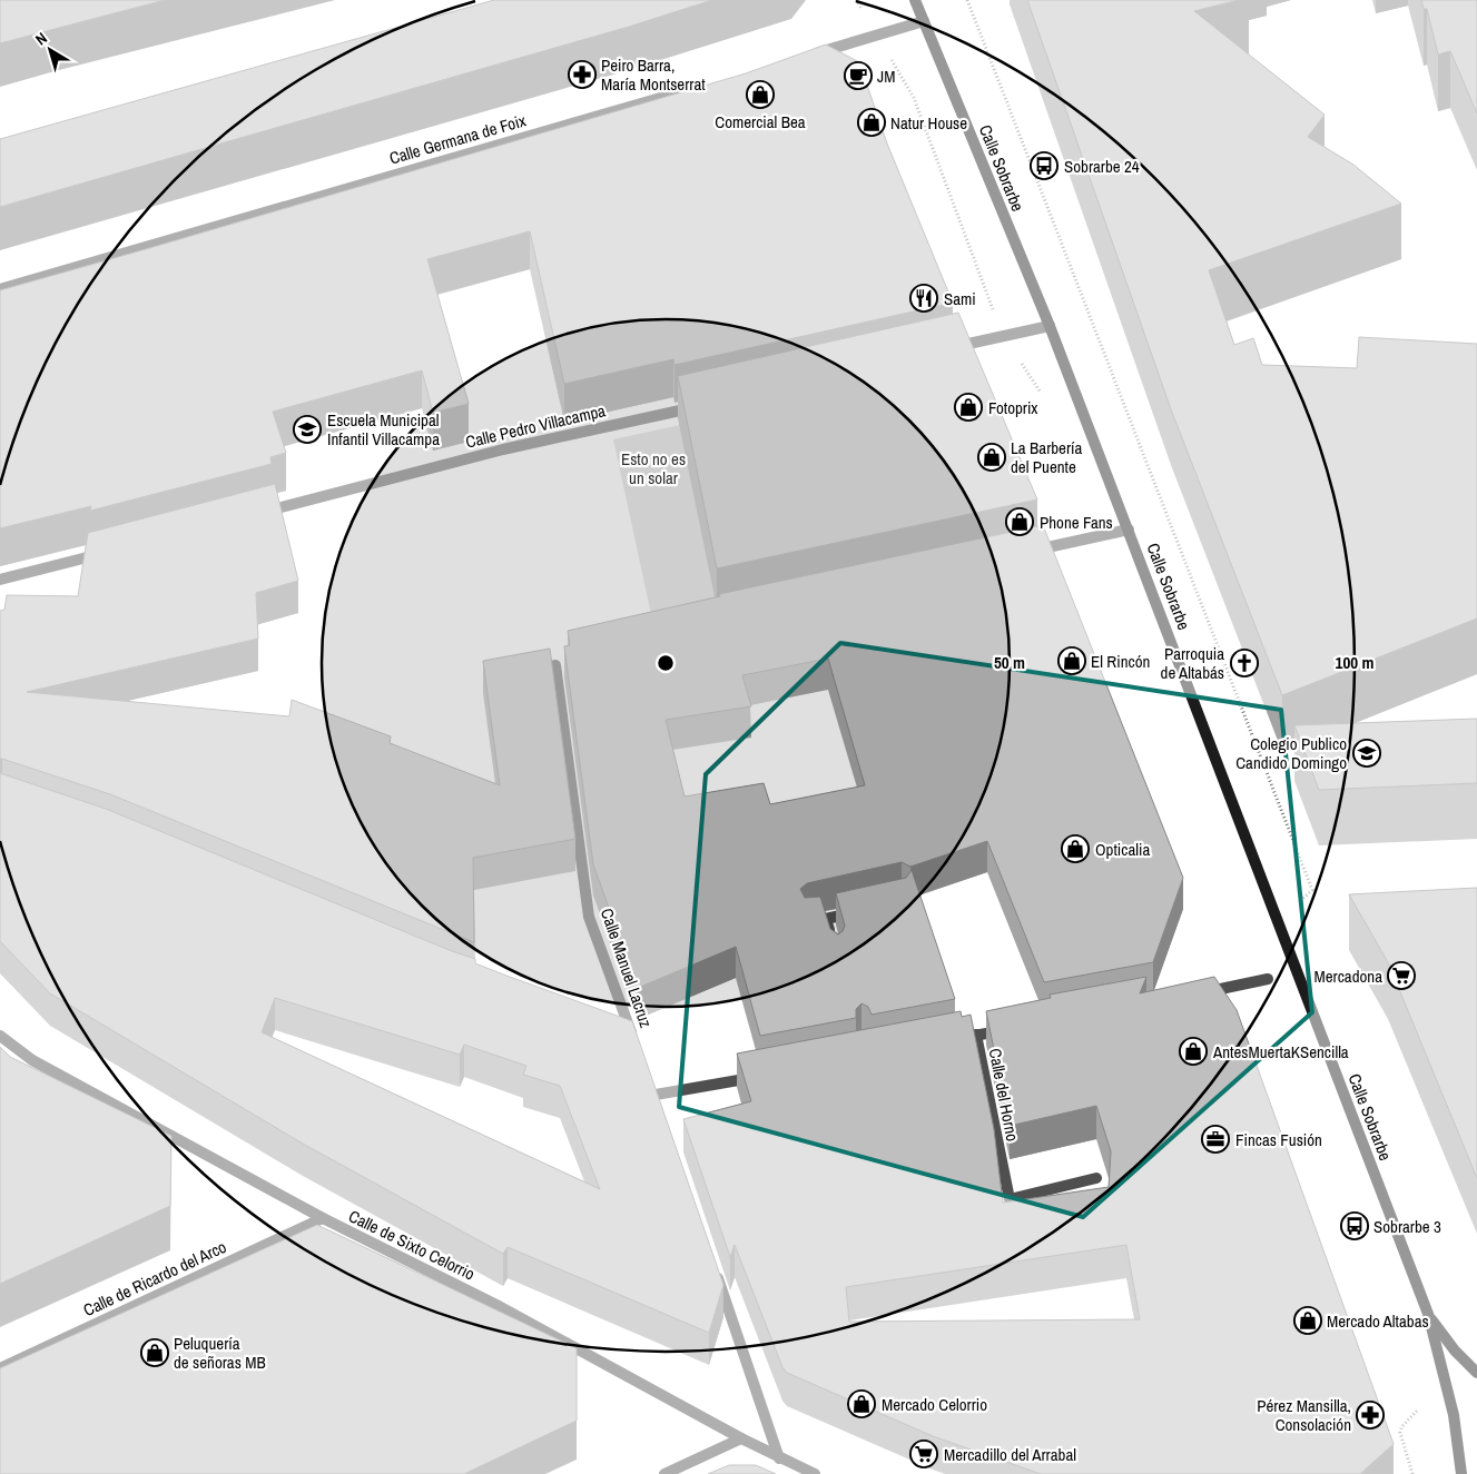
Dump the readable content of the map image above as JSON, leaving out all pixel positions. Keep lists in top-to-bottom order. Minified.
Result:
{"streets":{"main road":["Calle Sobrarbe"],"street":["Calle Germana de Foix","Calle Pedro Villacampa","Calle Manuel Lacruz","Calle del Horno","Calle de Sixto Celorrio","Calle de Ricardo del Arco"]},"crossings":[["Calle de Sixto Celorrio","Calle de Ricardo del Arco"]],"parks":["Esto no es un solar"],"places":{"pharmacy":["Peiro Barra, María Montserrat","Pérez Mansilla, Consolación"],"cafe":["JM"],"shop":["Comercial Bea","Natur House","Fotoprix","La Barbería del Puente","Phone Fans","El Rincón","Opticalia","AntesMuertaKSencilla","Mercado Altabas","Peluquería de señoras MB","Mercado Celorrio"],"bus stop":["Sobrarbe 24","Sobrarbe 3"],"restaurant":["Sami"],"school or university":["Escuela Municipal Infantil Villacampa","Colegio Publico Candido Domingo"],"church":["Parroquia de Altabás"],"supermarket":["Mercadona","Mercadillo del Arrabal"],"office":["Fincas Fusión"]},"north":"top left","rings":["50 m","100 m"]}
